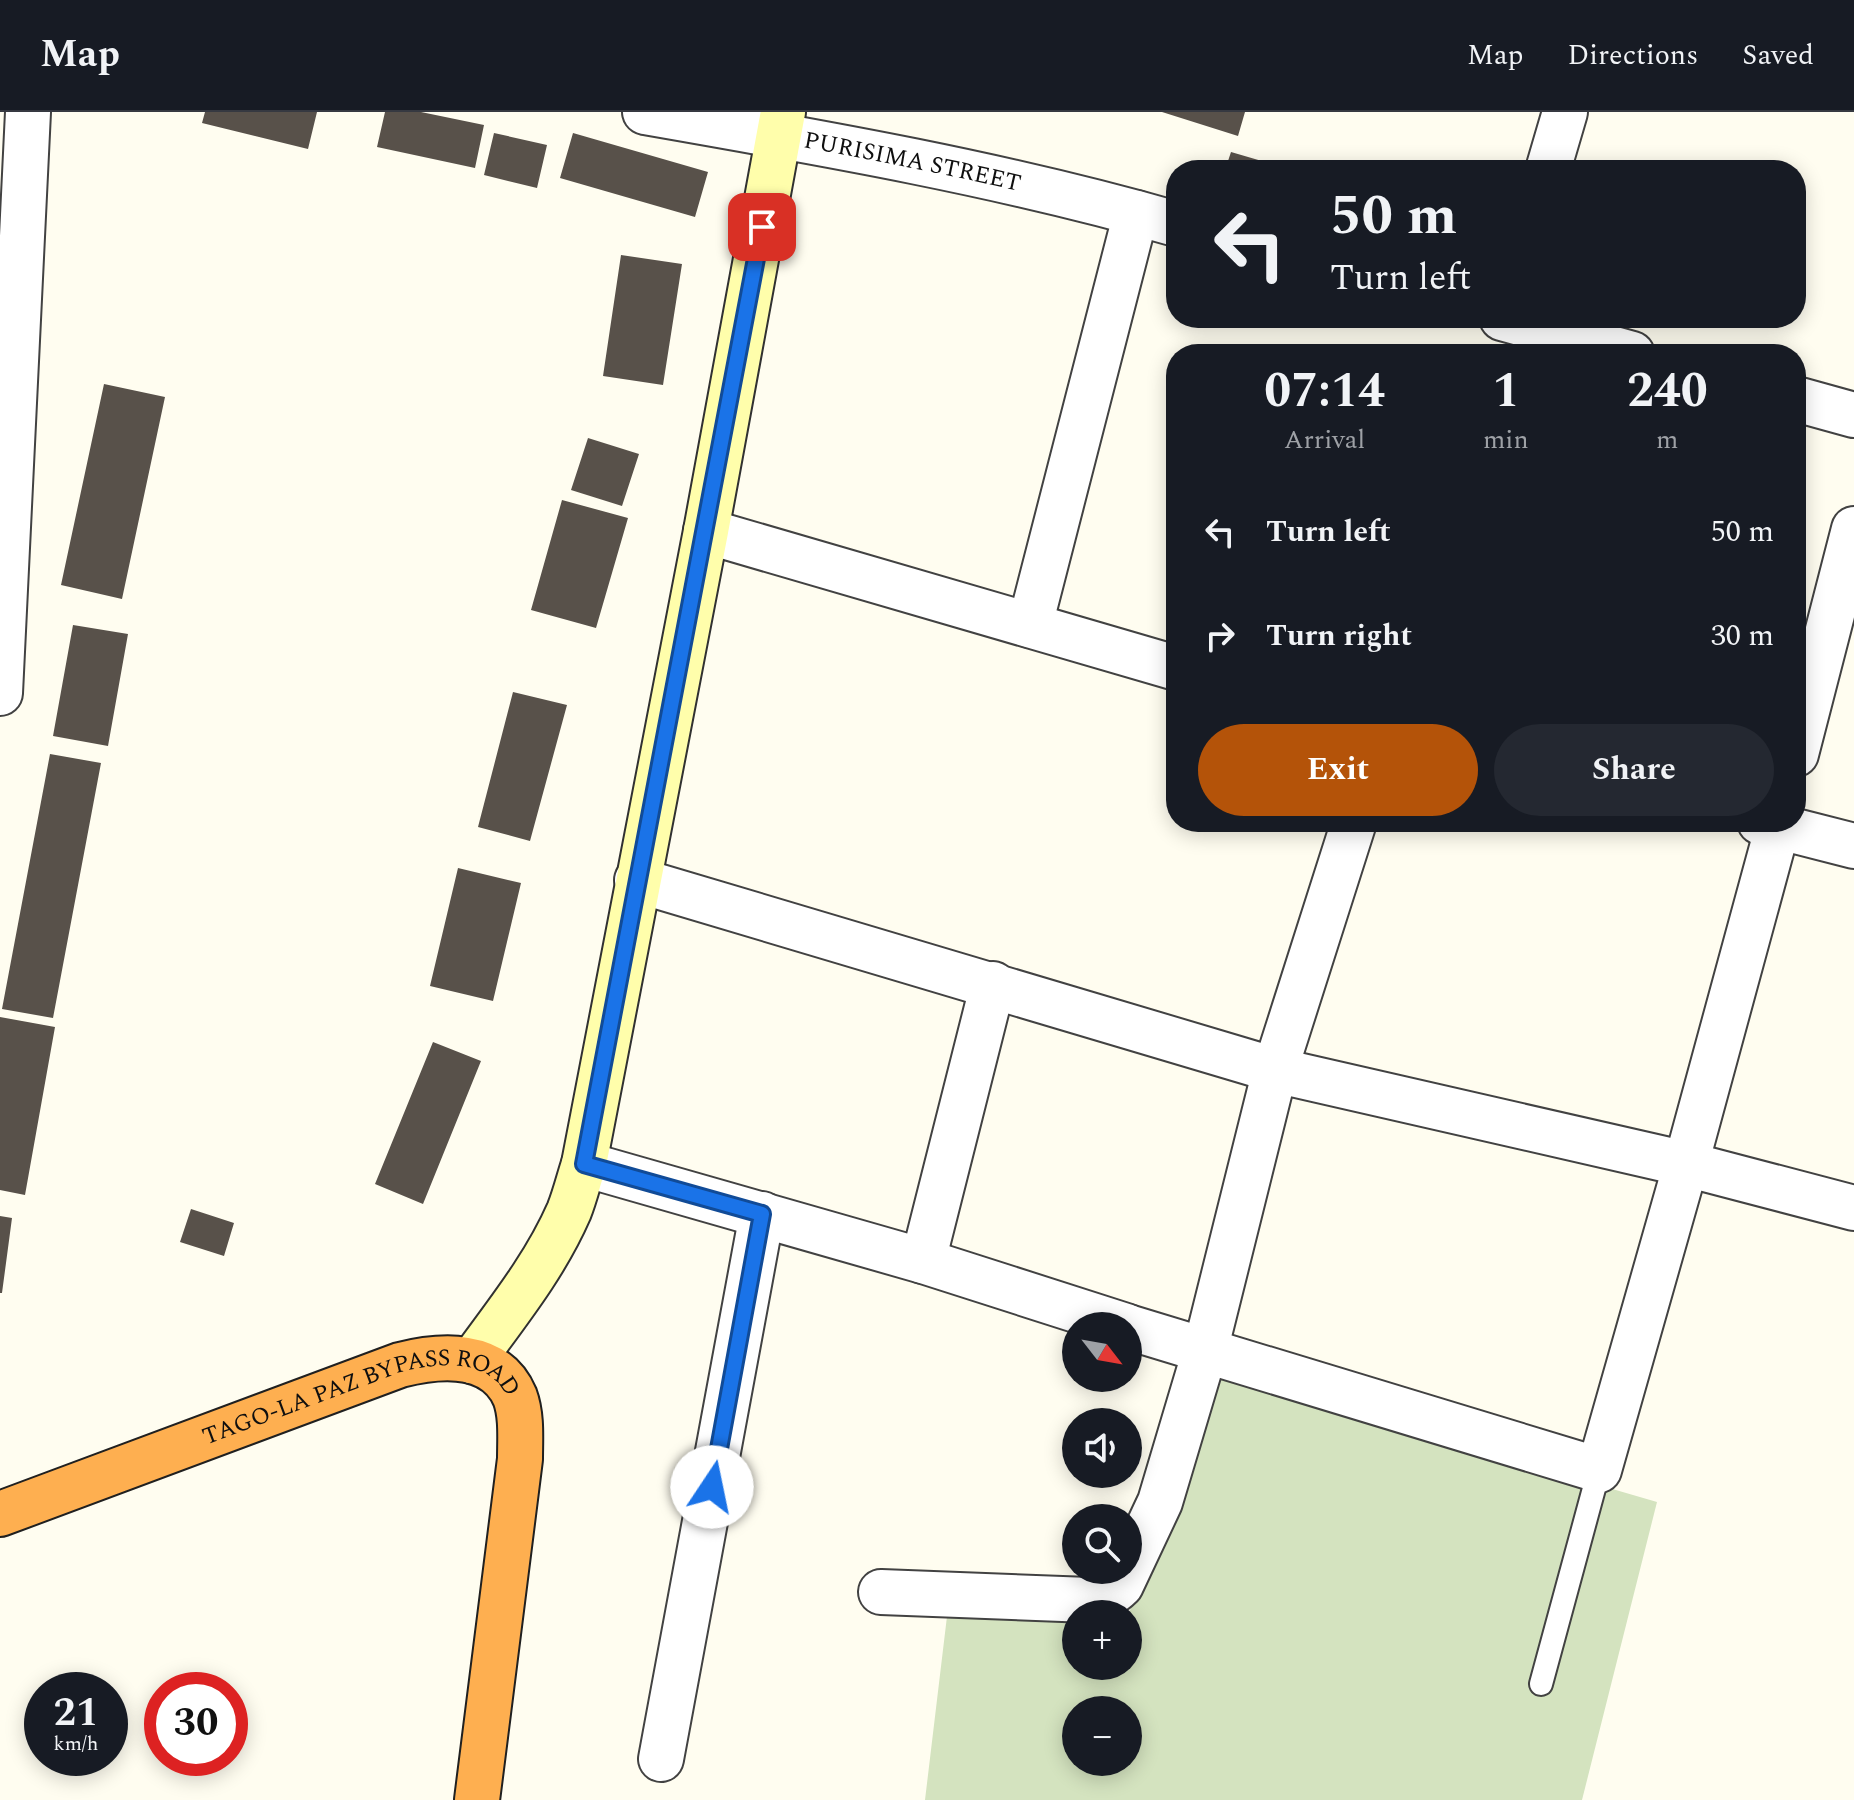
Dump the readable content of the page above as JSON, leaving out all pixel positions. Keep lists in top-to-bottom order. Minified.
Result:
{"streets":{"highway":["TAGO-LA PAZ BYPASS ROAD"],"street":["PURISIMA STREET"]},"north":"bottom right","page":{"header":"Map","nav":["Map","Directions","Saved"],"turn":["50 m","Turn left"],"eta":["07:14","Arrival","1","min","240","m"],"list":[{"name":"Turn left","value":"50 m"},{"name":"Turn right","value":"30 m"}],"buttons":["Exit","Share"],"map_buttons":["+","−"],"speed":"21 km/h","limit":"30"}}
